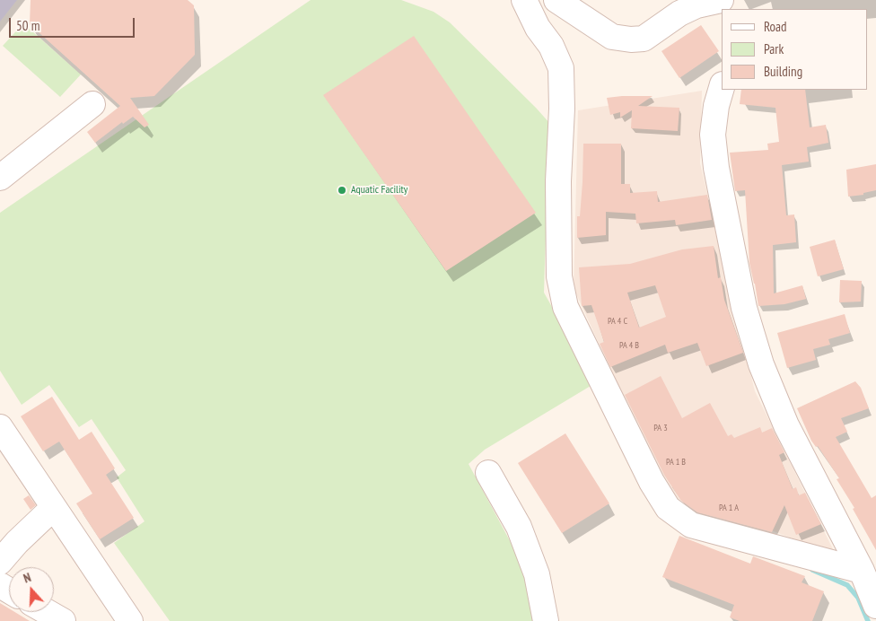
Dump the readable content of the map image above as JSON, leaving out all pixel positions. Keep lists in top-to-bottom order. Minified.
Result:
{"places":["Aquatic Facility"],"house_numbers":["PA 4 C","PA 4 B","PA 3","PA 1 B","PA 1 A"],"legend":["Road","Park","Building"],"scale_bar":"50 m","north":"top"}
